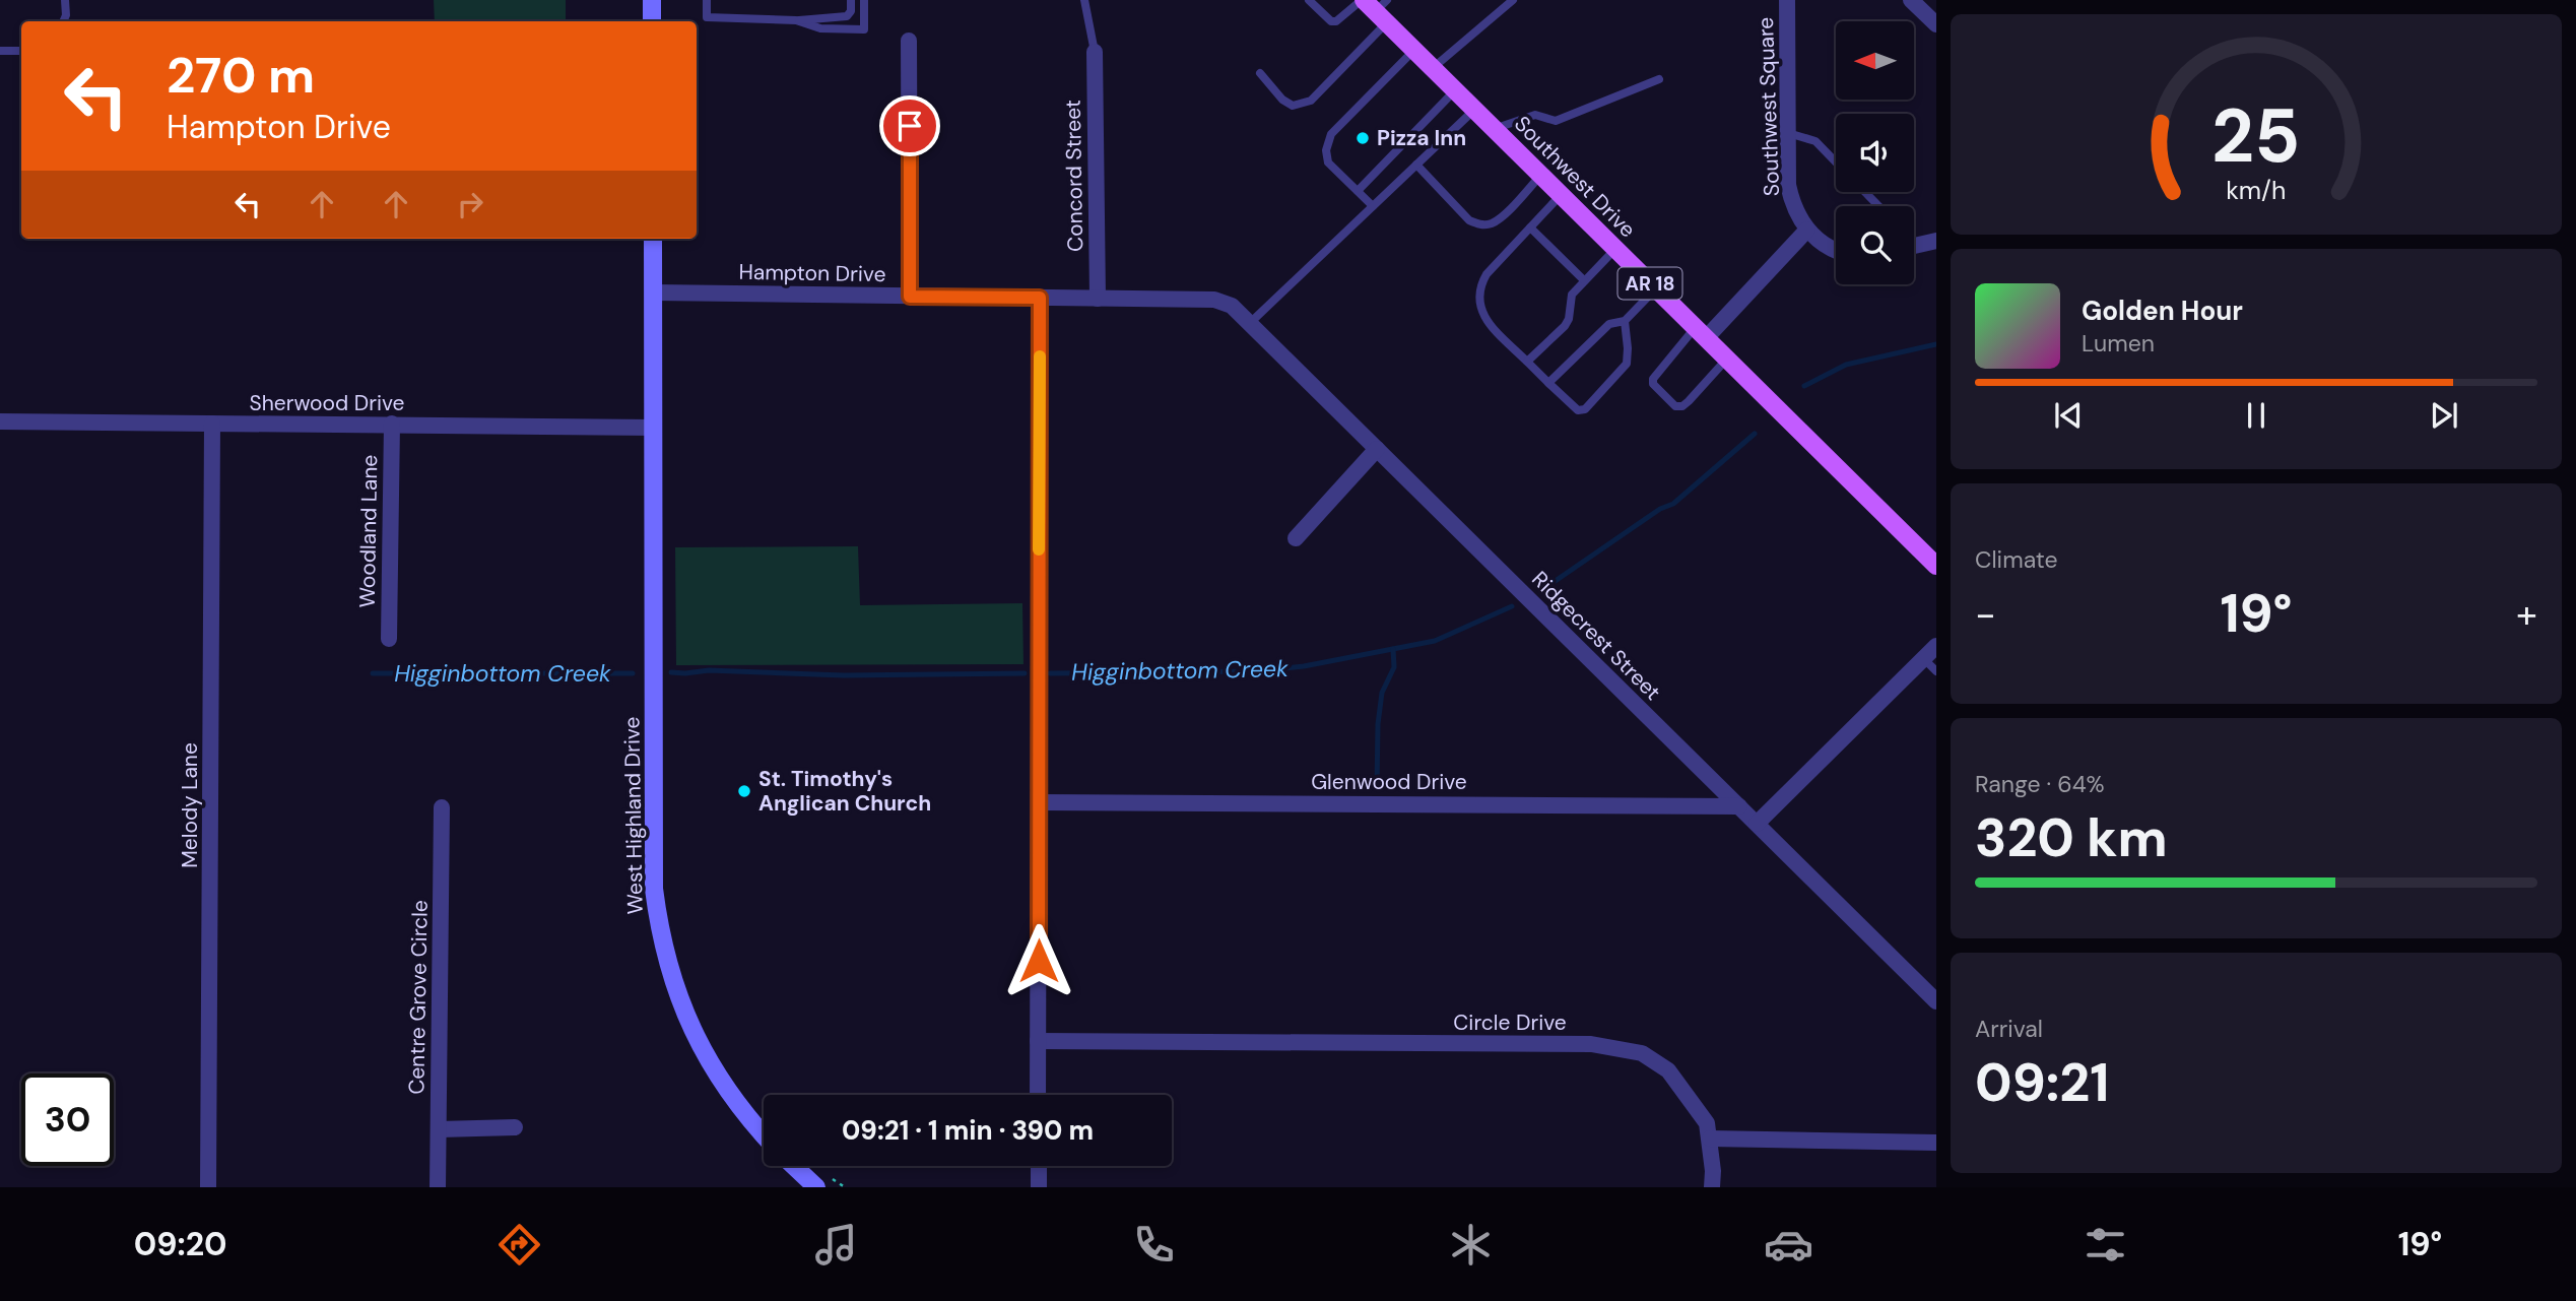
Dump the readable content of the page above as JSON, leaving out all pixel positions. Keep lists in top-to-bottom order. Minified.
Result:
{"streets":{"main road":["Southwest Drive","AR 18"],"street":["Southwest Square","Concord Street","Hampton Drive","Sherwood Drive","Woodland Lane","Ridgecrest Street","Glenwood Drive","Melody Lane","West Highland Drive","Centre Grove Circle","Circle Drive"]},"crossings":[["Concord Street","Hampton Drive"],["Hampton Drive","Ridgecrest Street"],["Hampton Drive","West Highland Drive"],["Sherwood Drive","Woodland Lane"],["Sherwood Drive","Melody Lane"],["Sherwood Drive","West Highland Drive"],["Ridgecrest Street","Glenwood Drive"]],"water":["Higginbottom Creek"],"places":["Pizza Inn","St. Timothy's Anglican Church"],"north":"left","page":{"turn":["270 m","Hampton Drive"],"song":["Golden Hour","Lumen"],"tile":["Climate",["Range · 64%","320 km"],["Arrival","09:21"]],"heat":["−","19°","+"],"limit":"30","trip":"09:21 · 1 min · 390 m","tabs":["09:20","19°"],"gauge":["25","km/h"]}}
